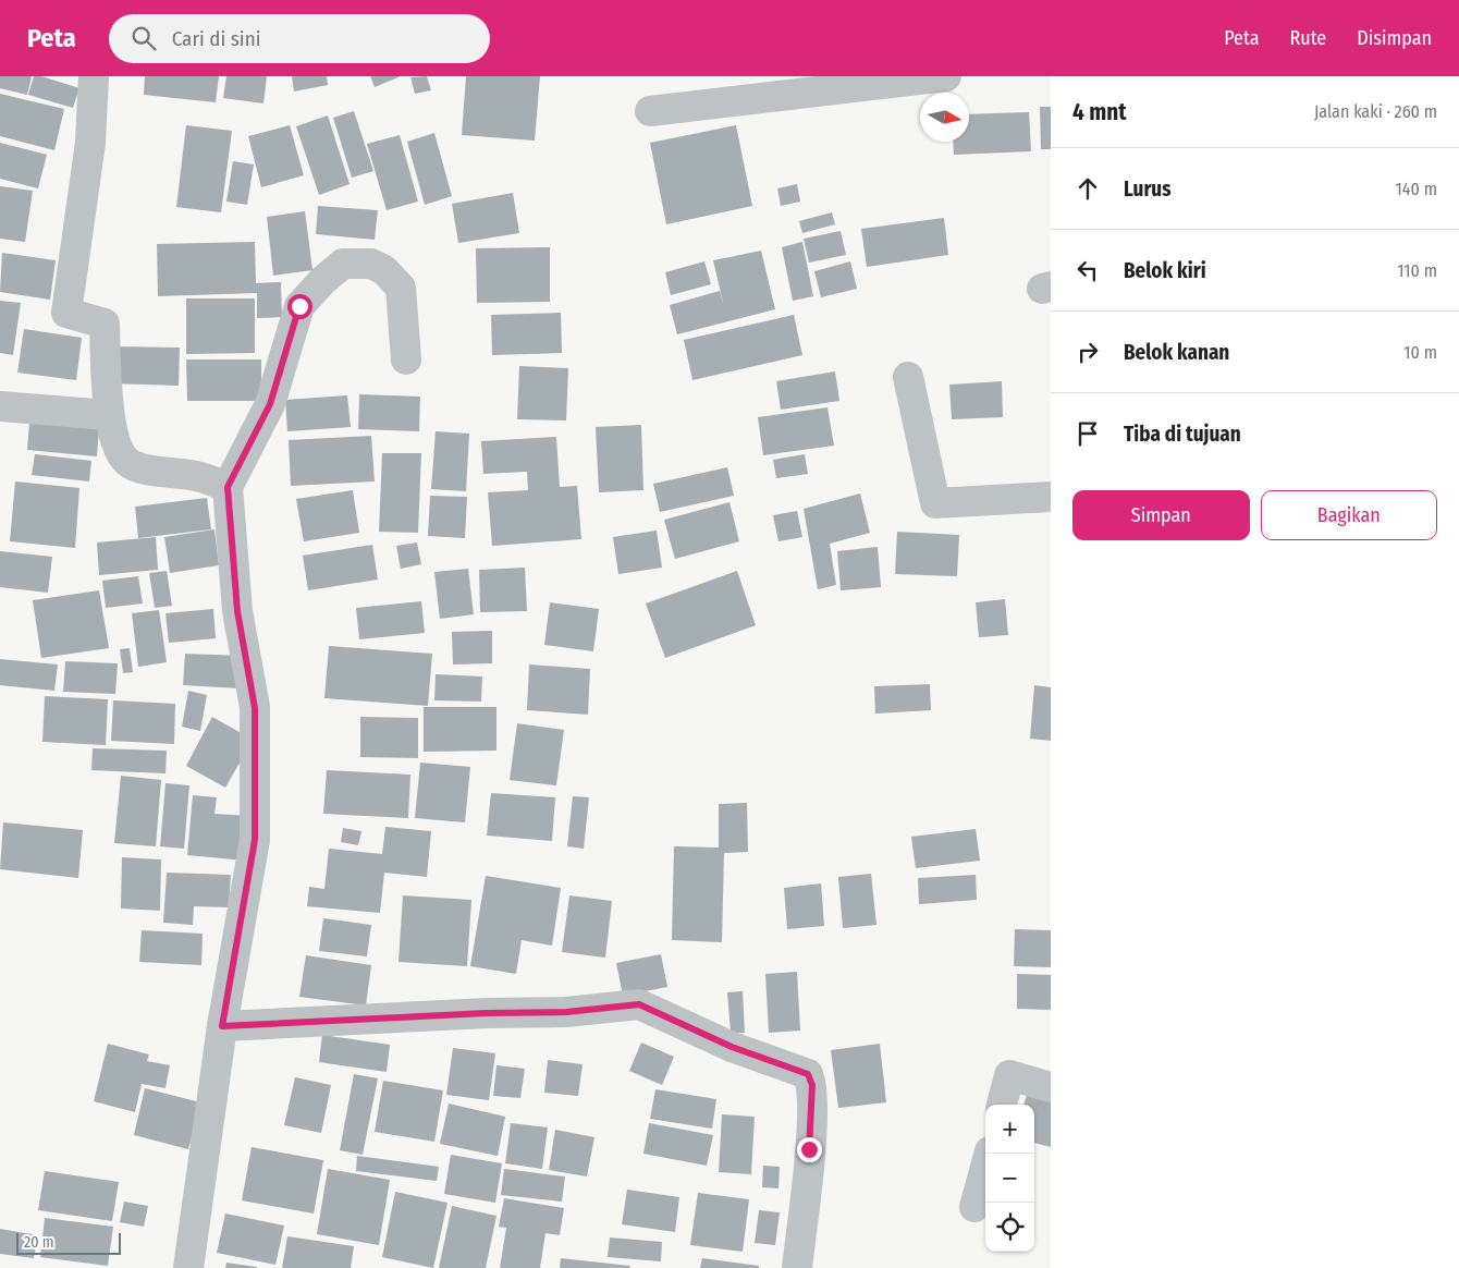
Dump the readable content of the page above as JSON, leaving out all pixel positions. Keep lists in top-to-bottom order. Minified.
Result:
{"scale_bar":"20 m","north":"right","page":{"header":"Peta","search":"Cari di sini","nav":["Peta","Rute","Disimpan"],"heading":["4 mnt","Jalan kaki · 260 m"],"list":[["Lurus","140 m"],["Belok kiri","110 m"],["Belok kanan","10 m"],"Tiba di tujuan"],"buttons":["Simpan","Bagikan"],"map_buttons":["+","−"],"scale":"20 m"}}
